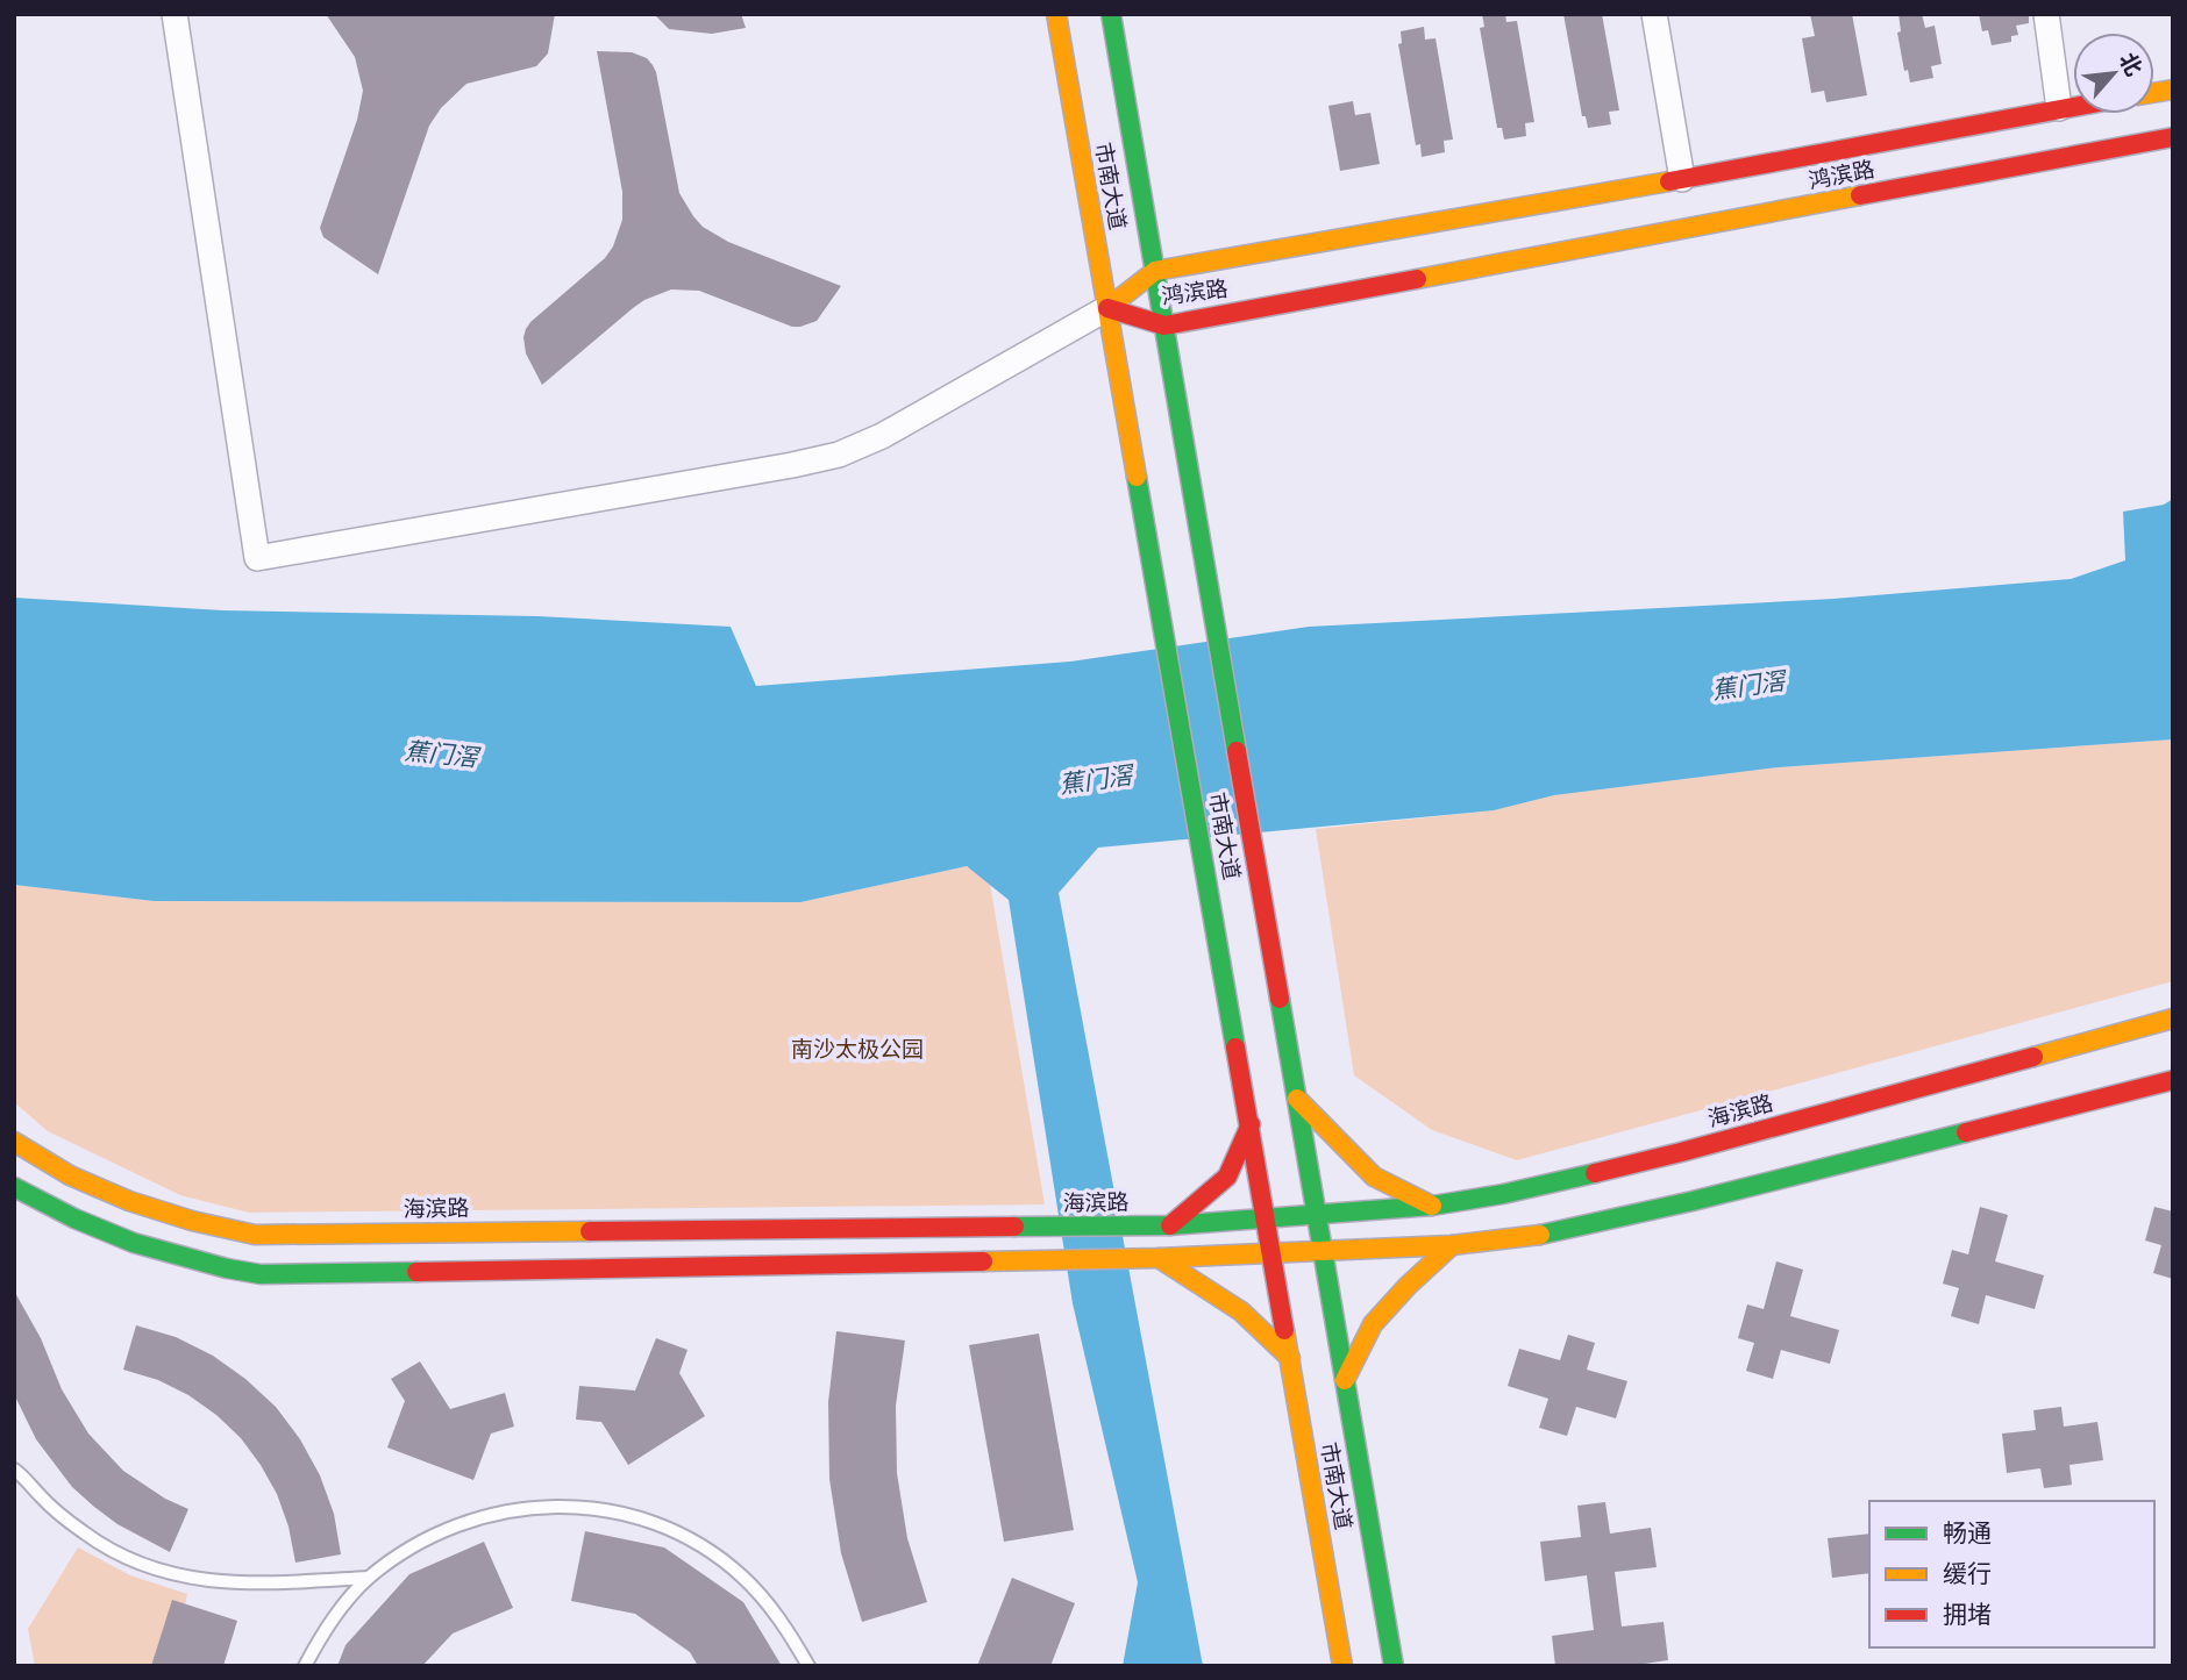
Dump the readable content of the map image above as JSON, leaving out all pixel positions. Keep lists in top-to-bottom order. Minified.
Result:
{"streets":{"street":["鸿滨路","市南大道","海滨路"]},"crossings":[["鸿滨路","市南大道"],["市南大道","海滨路"]],"water":["蕉门滘"],"parks":["南沙太极公园"],"legend":["畅通","缓行","拥堵"],"north":"top right"}
